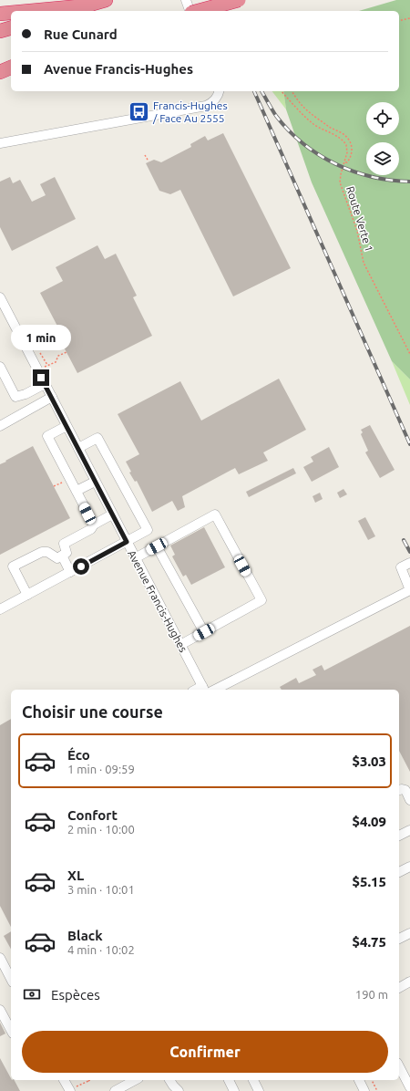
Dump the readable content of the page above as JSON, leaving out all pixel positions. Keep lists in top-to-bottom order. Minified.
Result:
{"streets":{"street":["Avenue Francis-Hughes"],"path":["Route Verte 1"]},"places":{"bus stop":["Francis-Hughes / Face Au 2555"]},"page":{"banner":["Rue Cunard","Avenue Francis-Hughes"],"bubble":"1 min","heading":"Choisir une course","list":[{"name":"Éco","note":"1 min · 09:59","value":"$3.03"},{"name":"Confort","note":"2 min · 10:00","value":"$4.09"},{"name":"XL","note":"3 min · 10:01","value":"$5.15"},{"name":"Black","note":"4 min · 10:02","value":"$4.75"}],"pay":["Espèces","190 m"],"buttons":"Confirmer"}}
